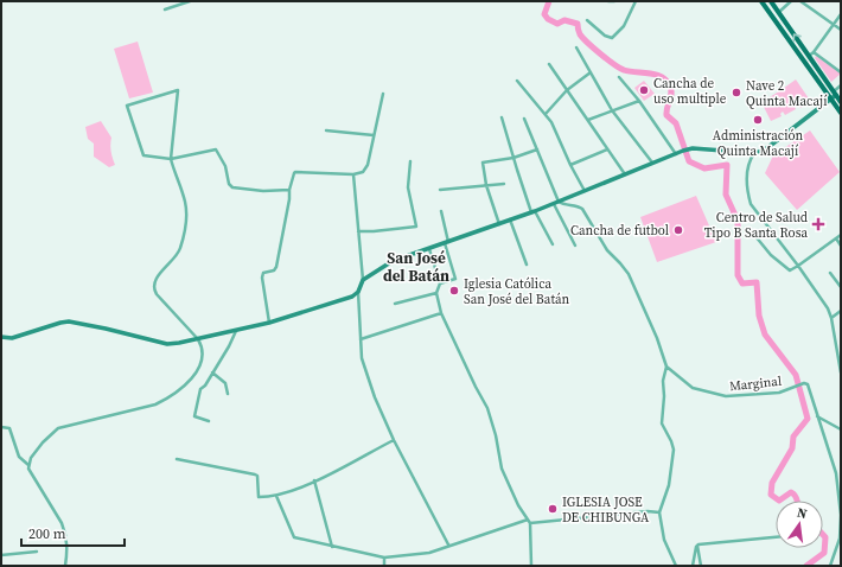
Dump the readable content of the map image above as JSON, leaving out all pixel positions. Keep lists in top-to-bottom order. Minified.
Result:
{"streets":{"street":["Marginal"]},"districts":["San José del Batán"],"places":{"other":["Cancha de uso multiple","Nave 2 Quinta Macají","Administración Quinta Macají","Cancha de futbol","Iglesia Católica San José del Batán","IGLESIA JOSE DE CHIBUNGA"],"health":["Centro de Salud Tipo B Santa Rosa"]},"scale_bar":"200 m","north":"top"}
